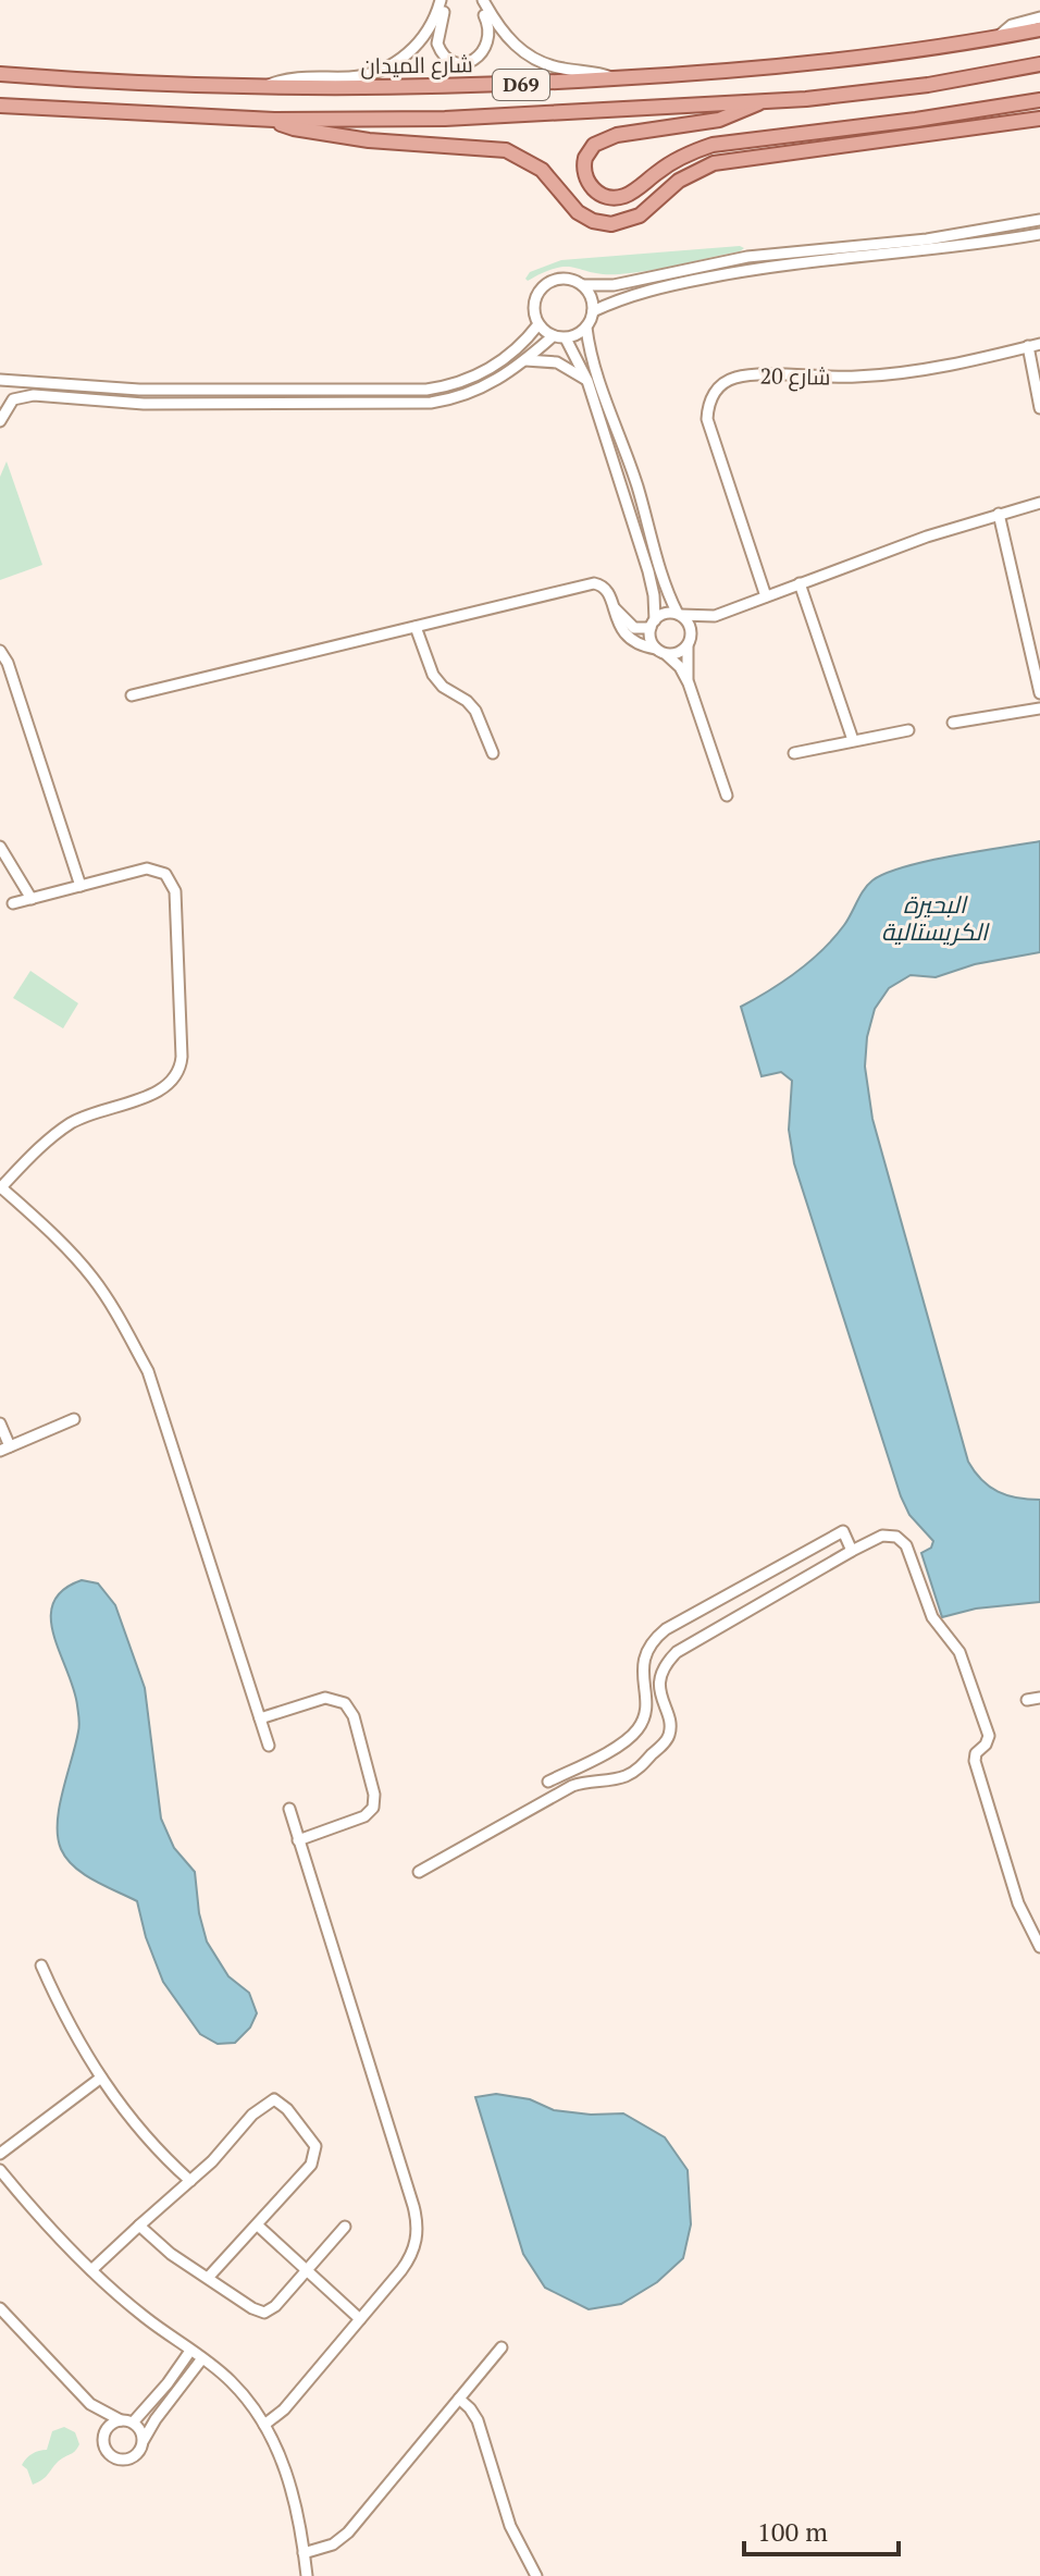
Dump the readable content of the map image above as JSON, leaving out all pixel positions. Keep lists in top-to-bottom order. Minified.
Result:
{"streets":{"main road":["شارع الميدان","D69"],"street":["شارع 20"]},"water":["البحيرة الكريستالية"],"scale_bar":"100 m"}
